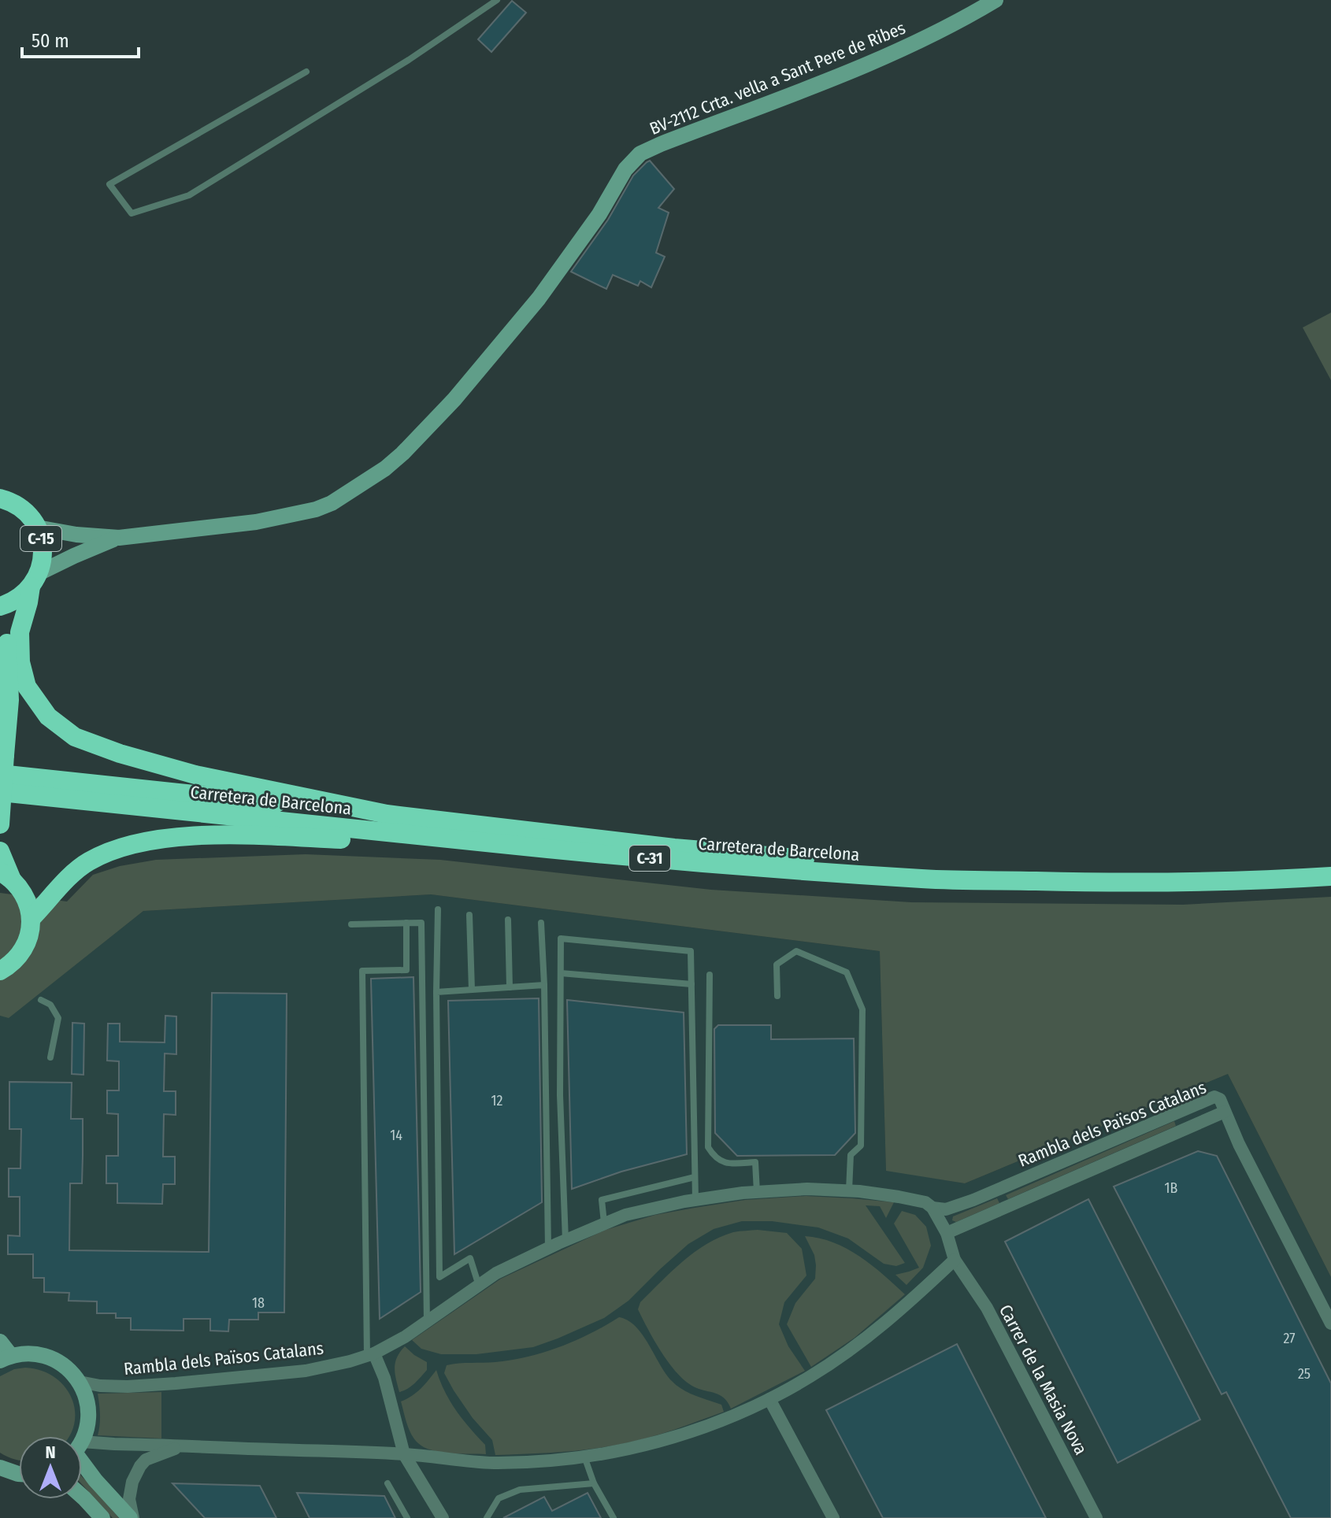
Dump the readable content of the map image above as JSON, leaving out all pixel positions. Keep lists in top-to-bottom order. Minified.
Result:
{"streets":{"highway":["C-15","Carretera de Barcelona","C-31"],"street":["BV-2112 Crta. vella a Sant Pere de Ribes","Rambla dels Països Catalans","Carrer de la Masia Nova"]},"house_numbers":["12","14","1B","18","27","25"],"scale_bar":"50 m","north":"top"}
